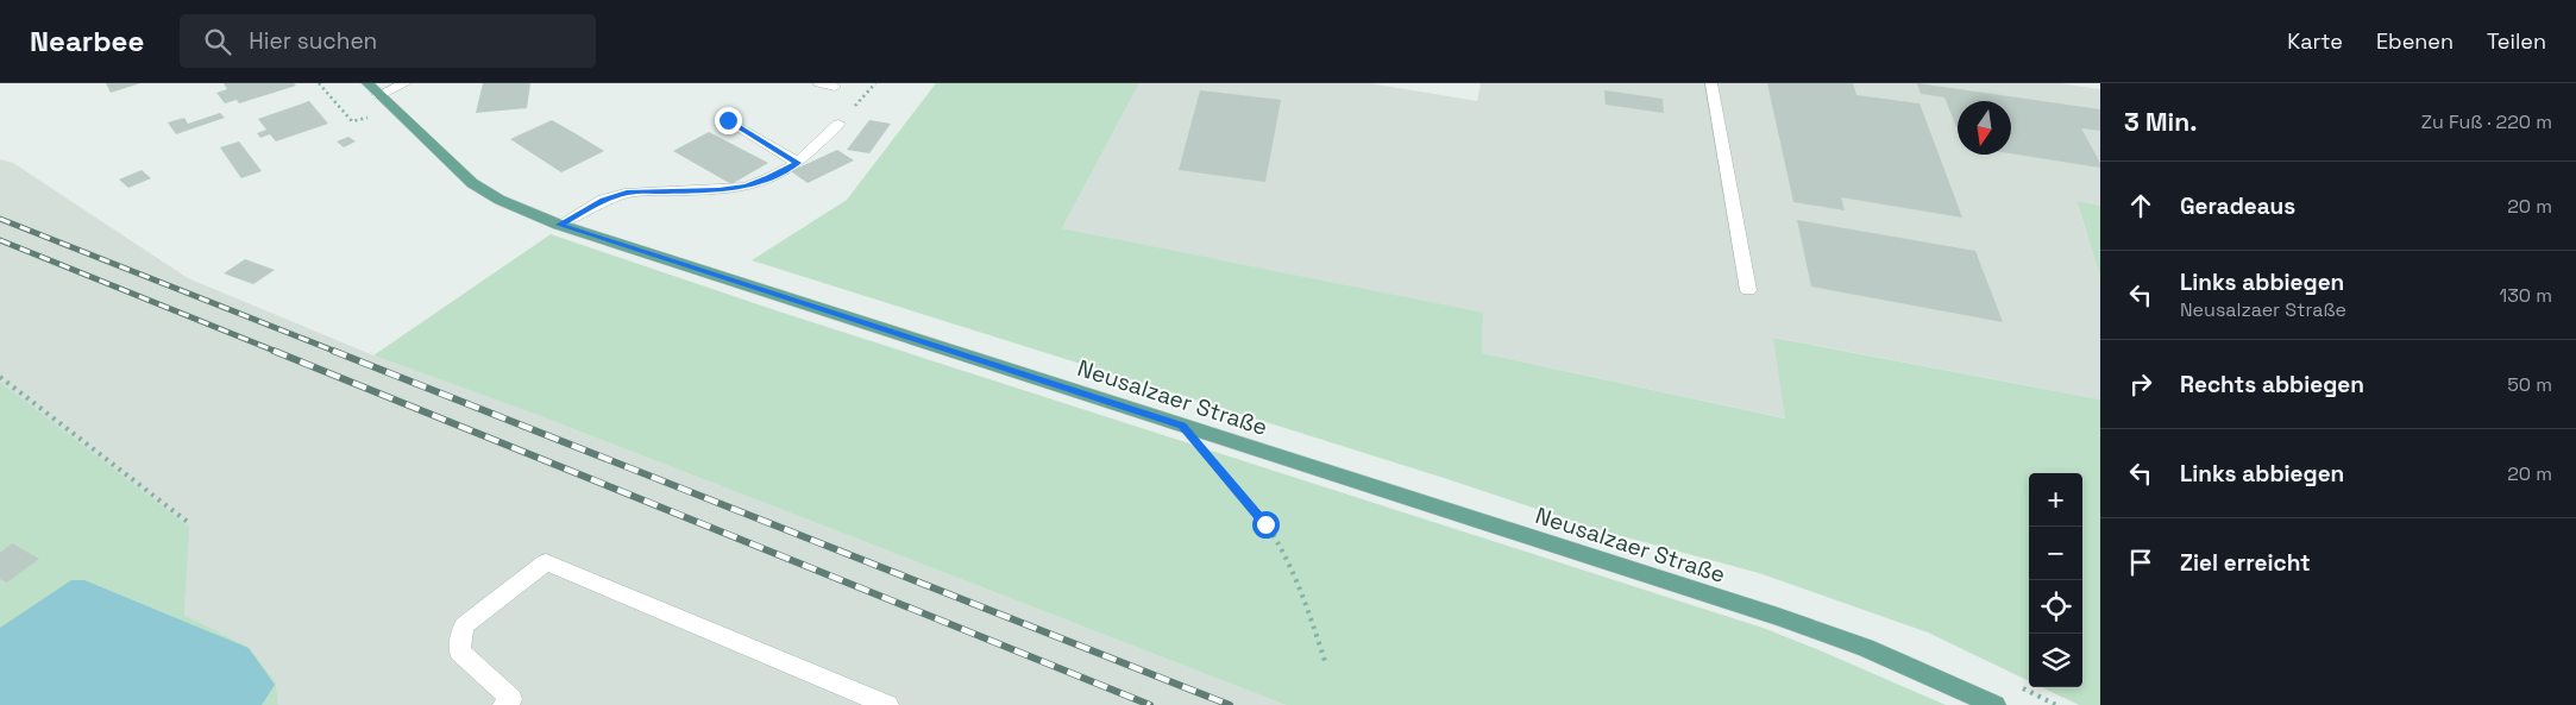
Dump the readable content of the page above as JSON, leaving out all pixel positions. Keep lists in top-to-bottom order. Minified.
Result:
{"streets":{"main road":["Neusalzaer Straße"]},"north":"bottom","page":{"header":"Nearbee","search":"Hier suchen","nav":["Karte","Ebenen","Teilen"],"heading":["3 Min.","Zu Fuß · 220 m"],"list":[["Geradeaus","20 m"],["Links abbiegen","Neusalzaer Straße","130 m"],["Rechts abbiegen","50 m"],["Links abbiegen","20 m"],"Ziel erreicht"],"map_buttons":["+","−"]}}
